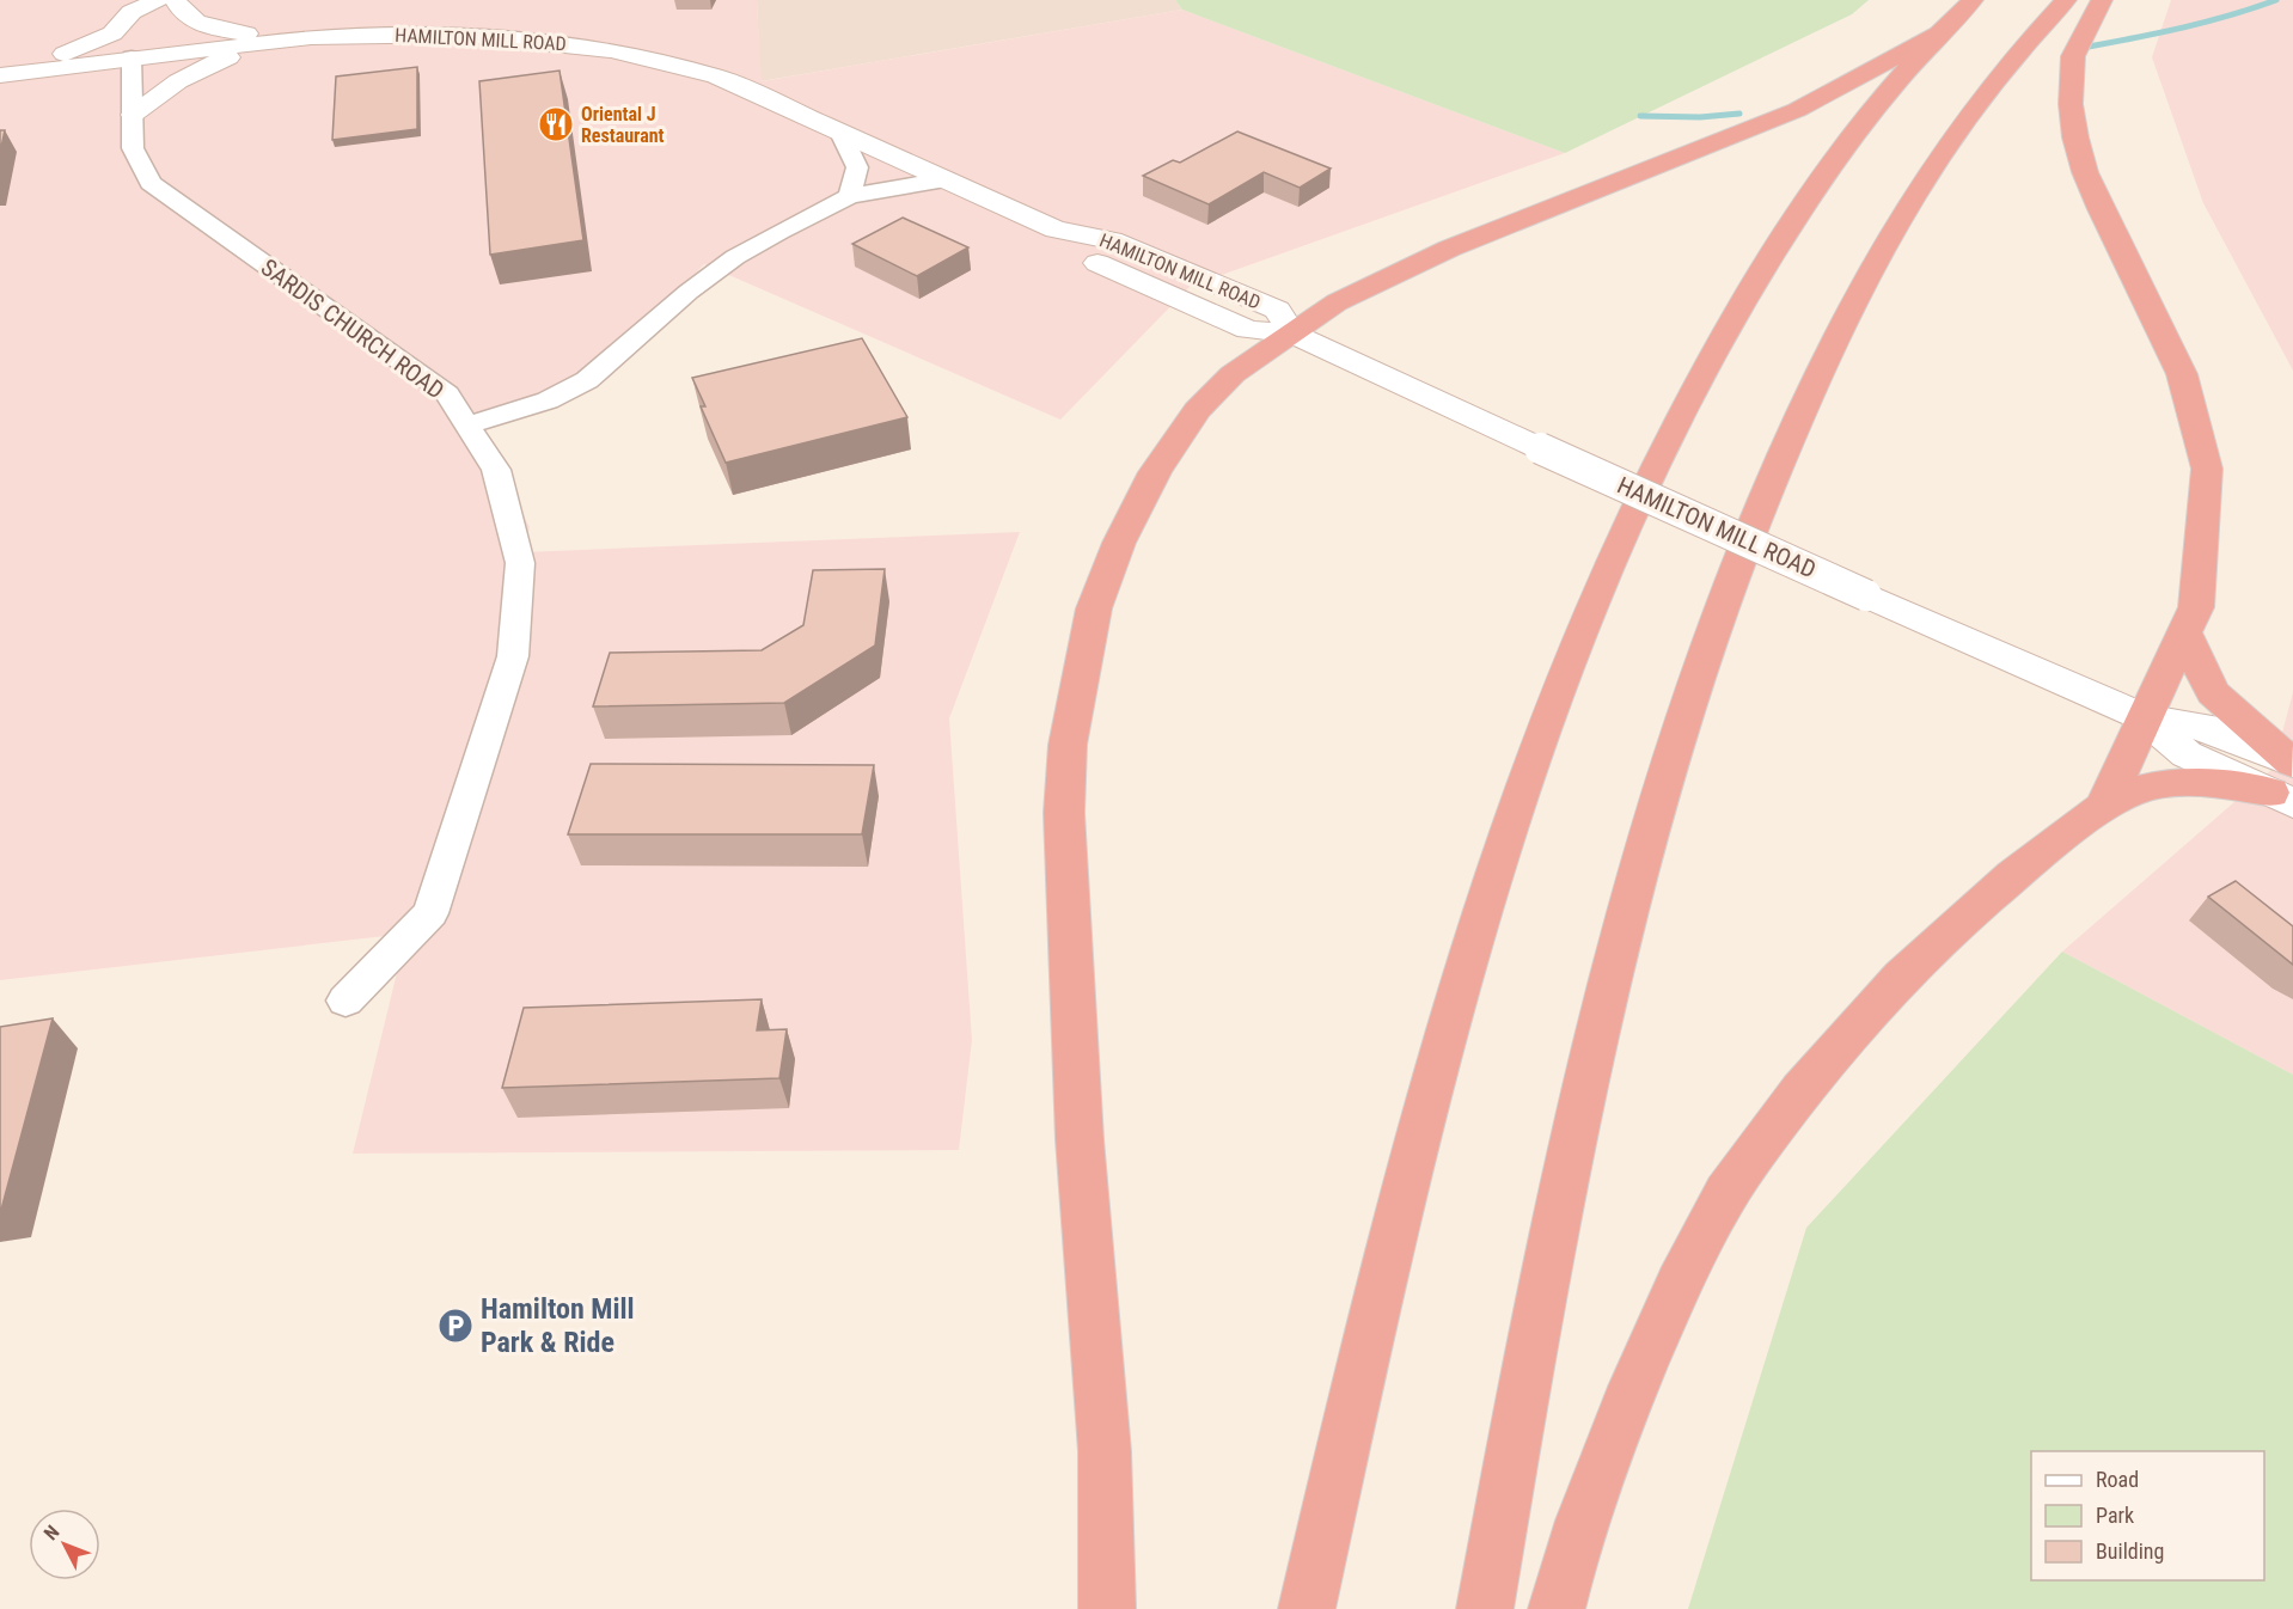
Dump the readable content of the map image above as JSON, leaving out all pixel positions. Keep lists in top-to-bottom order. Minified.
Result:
{"streets":{"main road":["HAMILTON MILL ROAD","SARDIS CHURCH ROAD"]},"crossings":[["HAMILTON MILL ROAD","SARDIS CHURCH ROAD"]],"places":{"restaurant":["Oriental J Restaurant"],"parking":["Hamilton Mill Park & Ride"]},"legend":["Road","Park","Building"],"north":"top left"}
